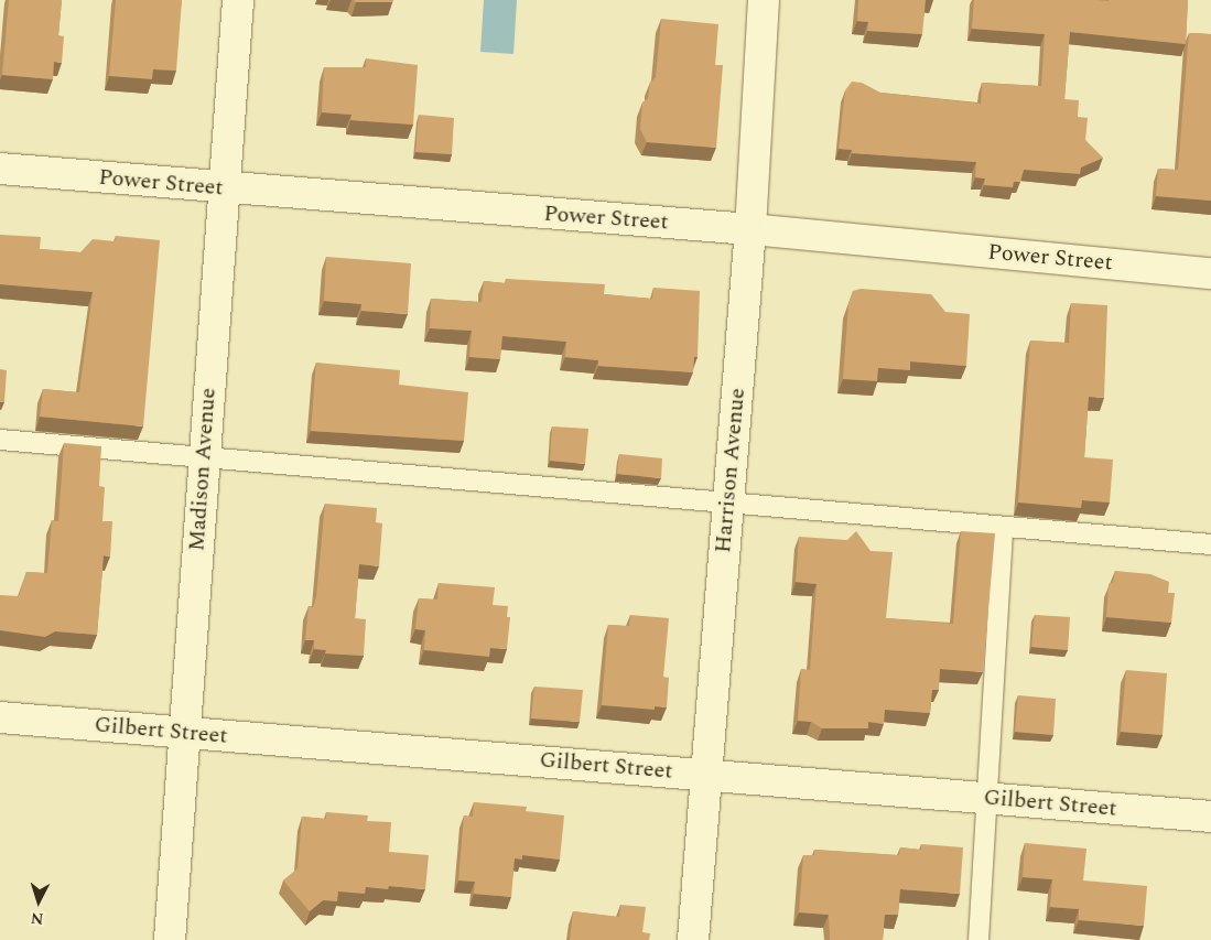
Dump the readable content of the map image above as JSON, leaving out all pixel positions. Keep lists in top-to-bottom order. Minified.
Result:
{"streets":{"street":["Power Street","Madison Avenue","Harrison Avenue","Gilbert Street"]},"crossings":[["Power Street","Madison Avenue"],["Power Street","Harrison Avenue"],["Madison Avenue","Gilbert Street"],["Harrison Avenue","Gilbert Street"]],"north":"bottom"}
